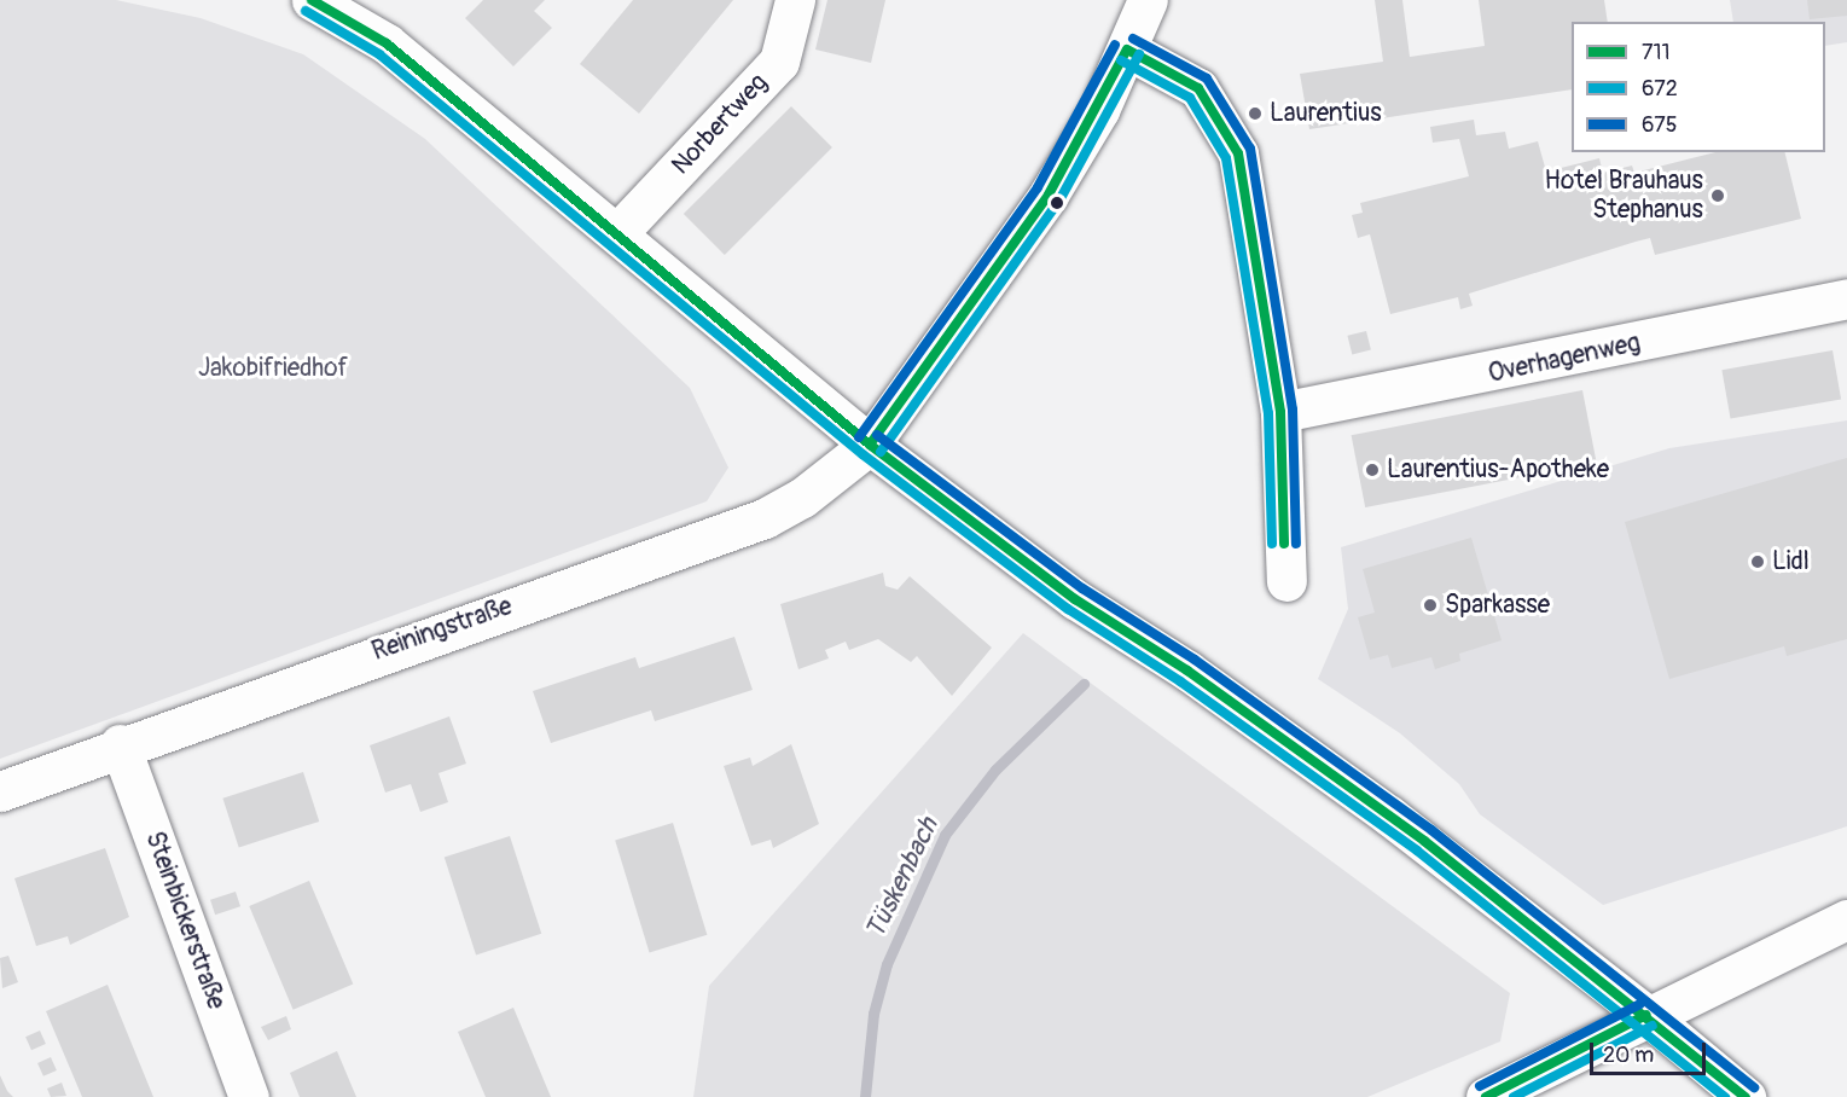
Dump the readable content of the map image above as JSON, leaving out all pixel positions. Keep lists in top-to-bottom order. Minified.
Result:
{"streets":{"street":["Norbertweg","Overhagenweg","Reiningstraße","Steinbickerstraße"]},"crossings":[["Reiningstraße","Steinbickerstraße"]],"water":["Tüskenbach"],"parks":["Jakobifriedhof"],"places":["Laurentius","Hotel Brauhaus Stephanus","Laurentius-Apotheke","Lidl","Sparkasse"],"lines":["transit line 711","transit line 672","transit line 675"],"legend":["711","672","675"],"scale_bar":"20 m"}
